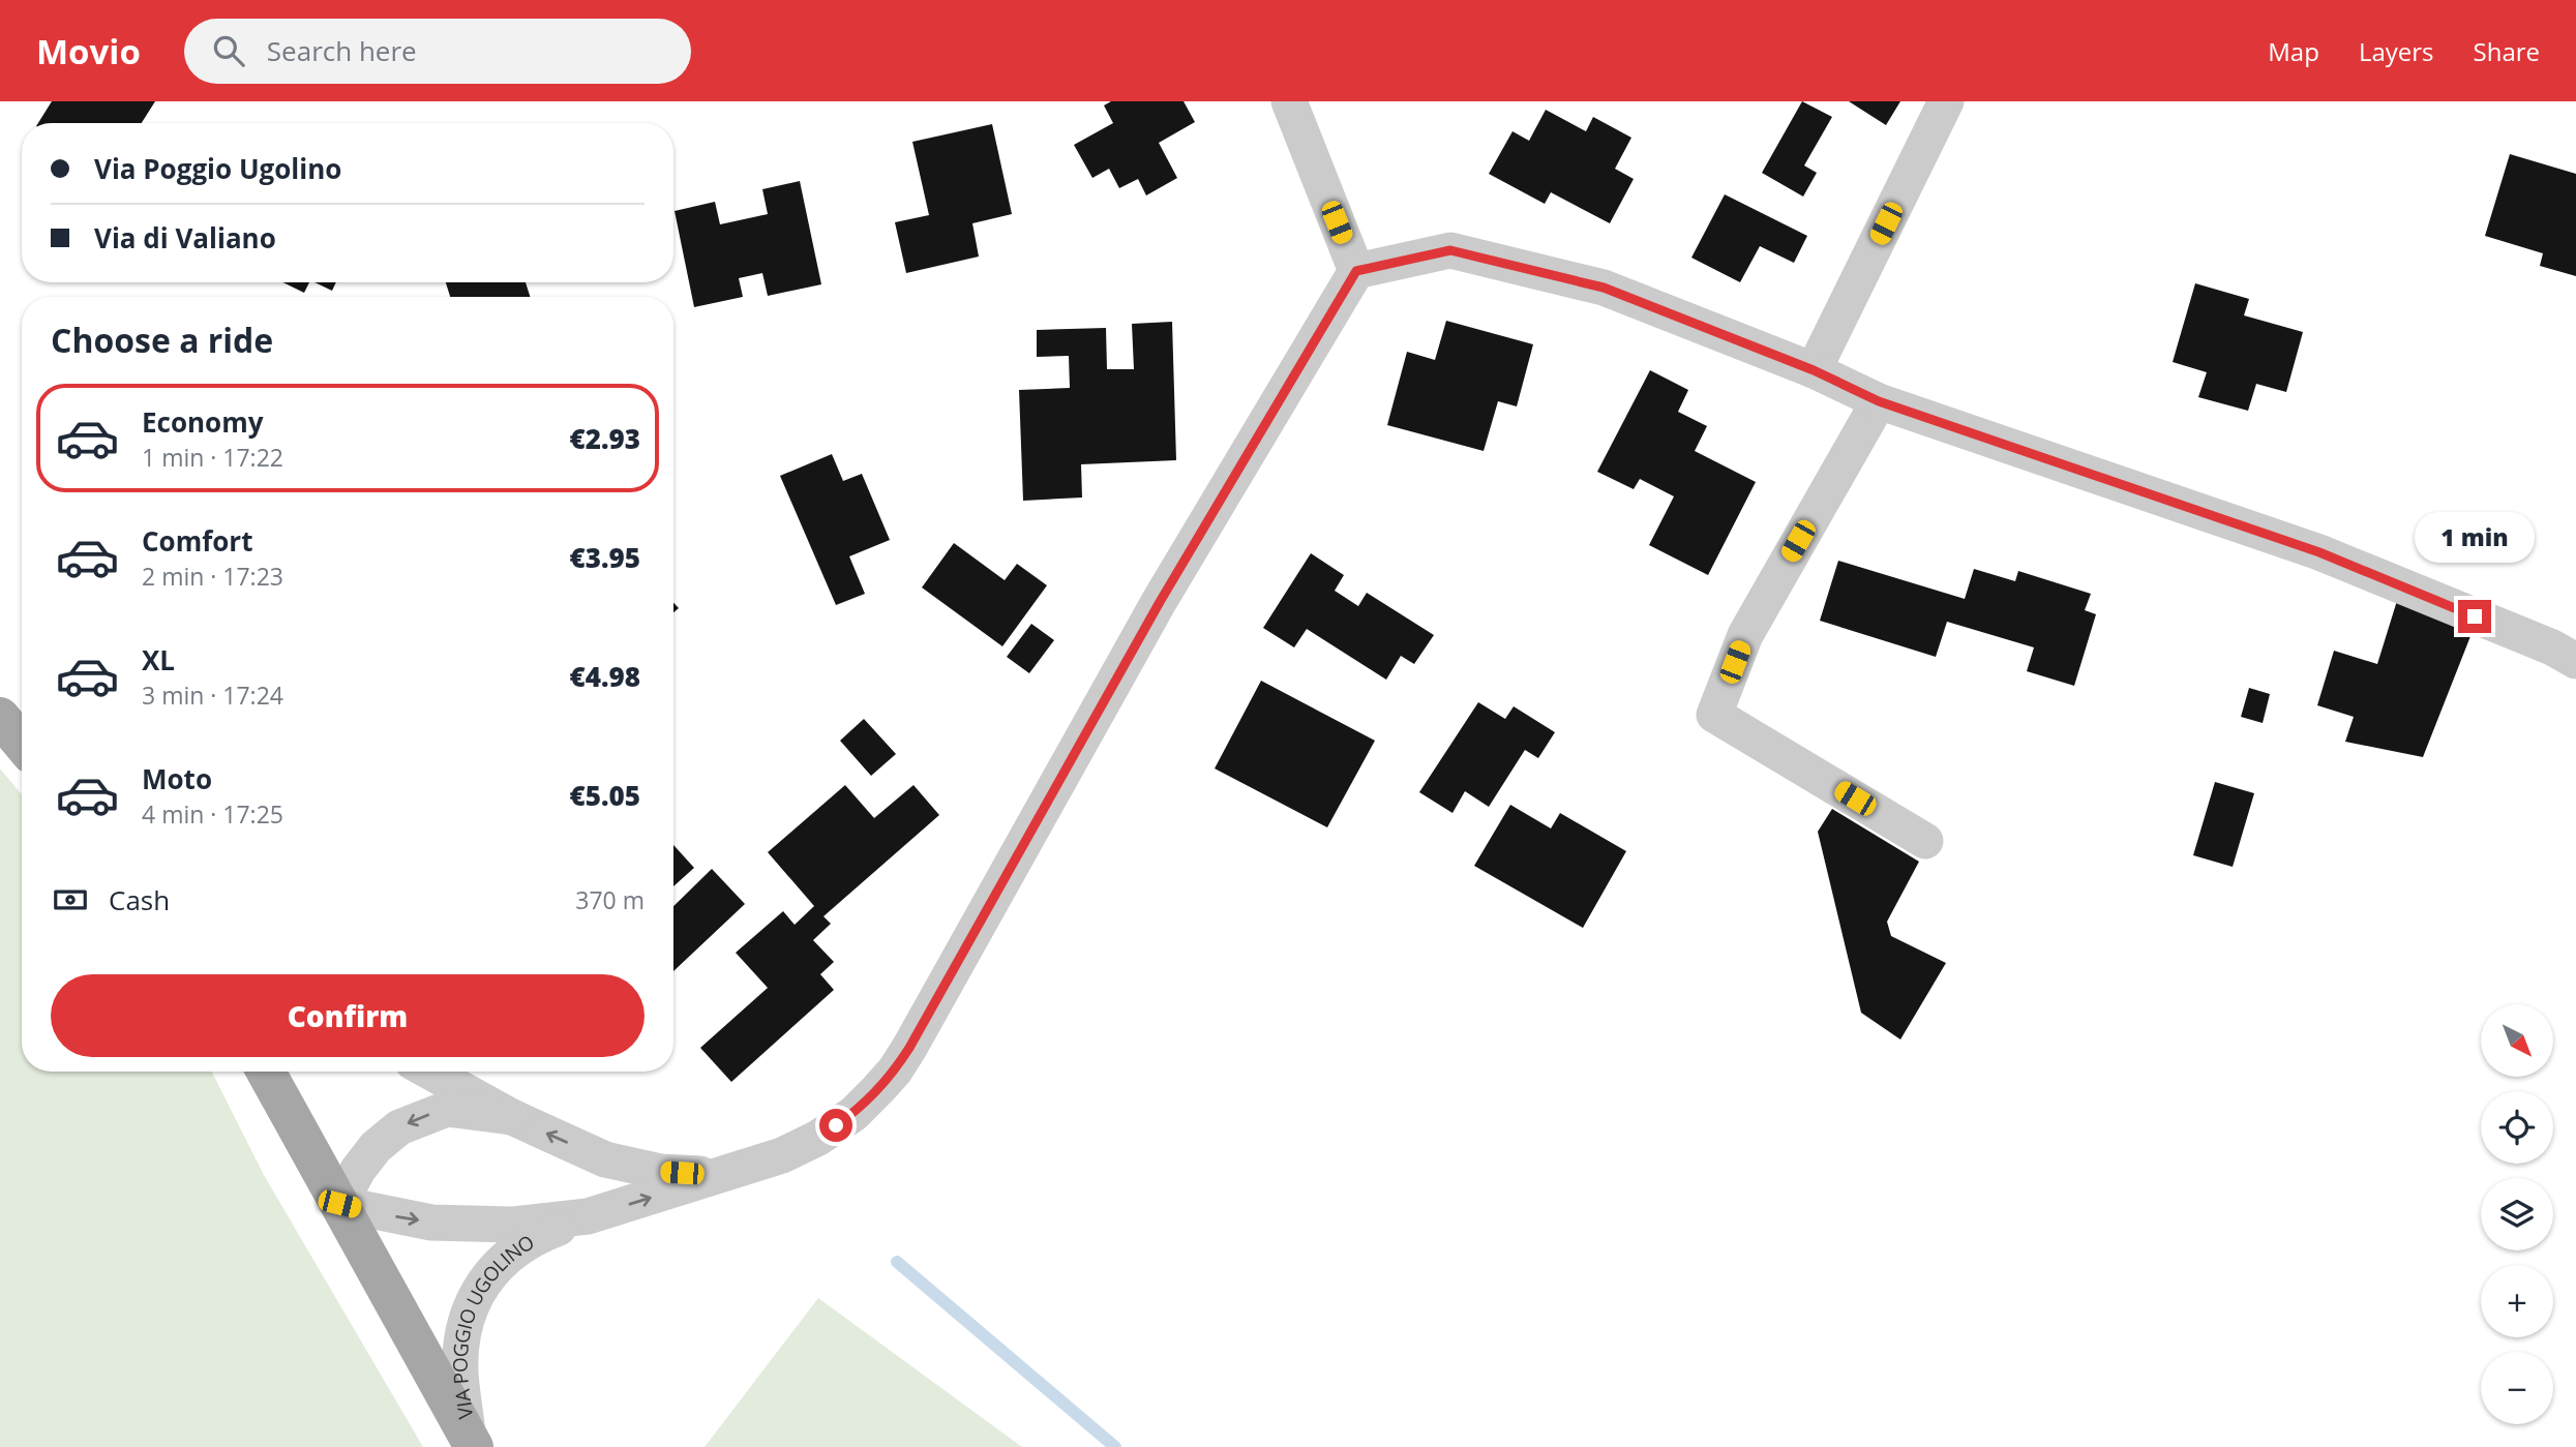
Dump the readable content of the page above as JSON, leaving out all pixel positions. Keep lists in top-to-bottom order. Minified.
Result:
{"streets":{"street":["VIA POGGIO UGOLINO"]},"north":"bottom right","page":{"header":"Movio","search":"Search here","nav":["Map","Layers","Share"],"banner":["Via Poggio Ugolino","Via di Valiano"],"heading":"Choose a ride","list":[{"name":"Economy","note":"1 min · 17:22","value":"€2.93"},{"name":"Comfort","note":"2 min · 17:23","value":"€3.95"},{"name":"XL","note":"3 min · 17:24","value":"€4.98"},{"name":"Moto","note":"4 min · 17:25","value":"€5.05"}],"bubble":"1 min","pay":["Cash","370 m"],"buttons":"Confirm","map_buttons":["+","−"]}}
